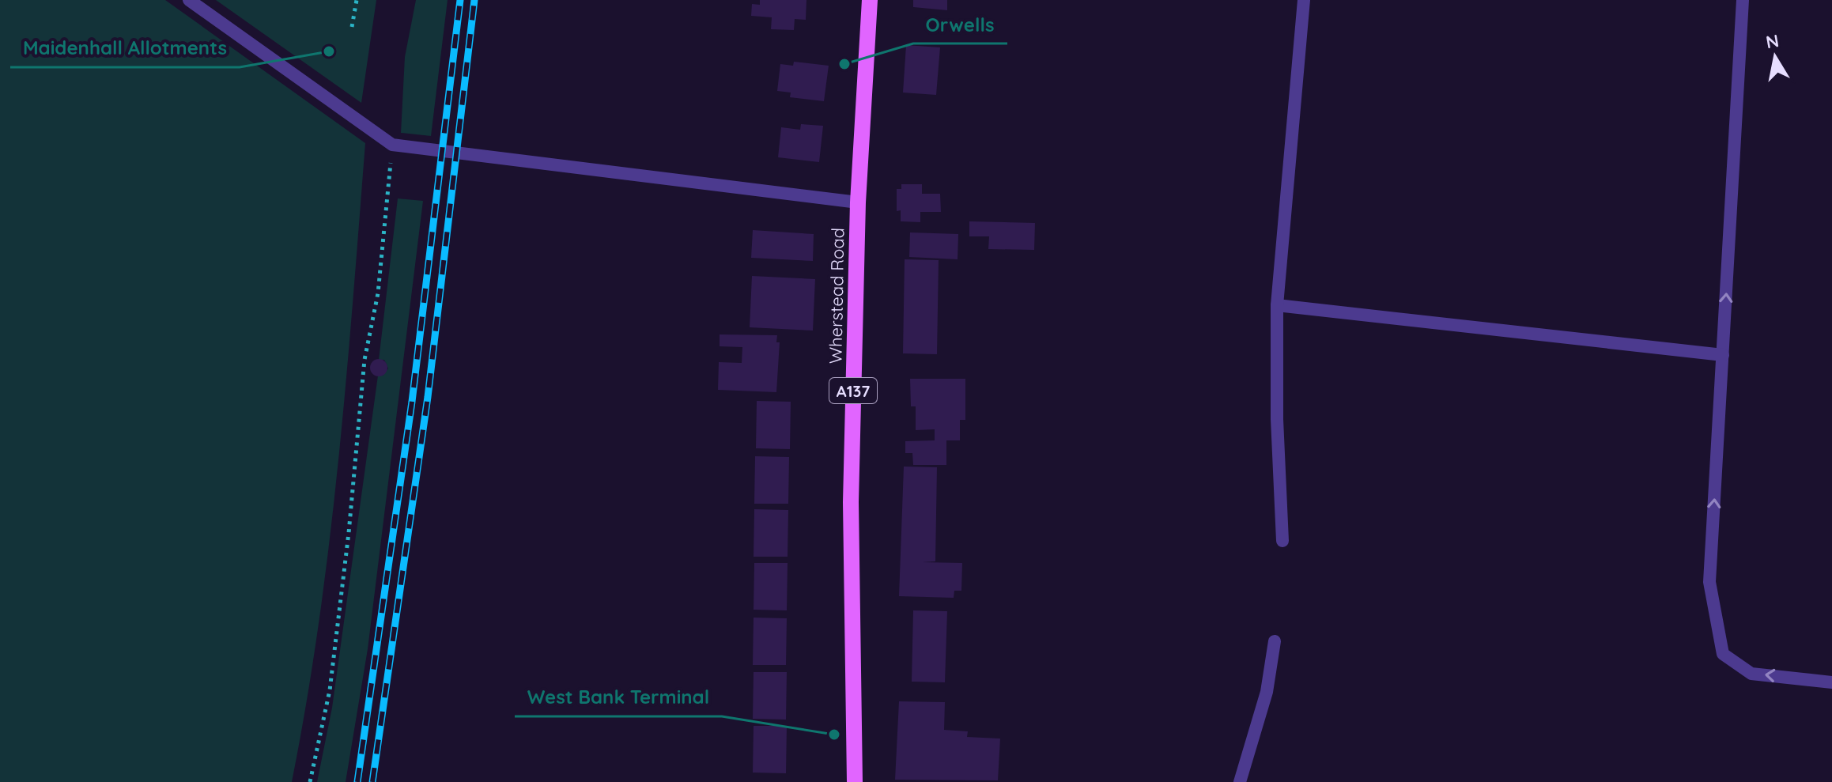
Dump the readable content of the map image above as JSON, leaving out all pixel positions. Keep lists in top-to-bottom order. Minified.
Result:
{"streets":{"main road":["Wherstead Road","A137"]},"places":["Maidenhall Allotments","Orwells","West Bank Terminal"],"north":"top"}
